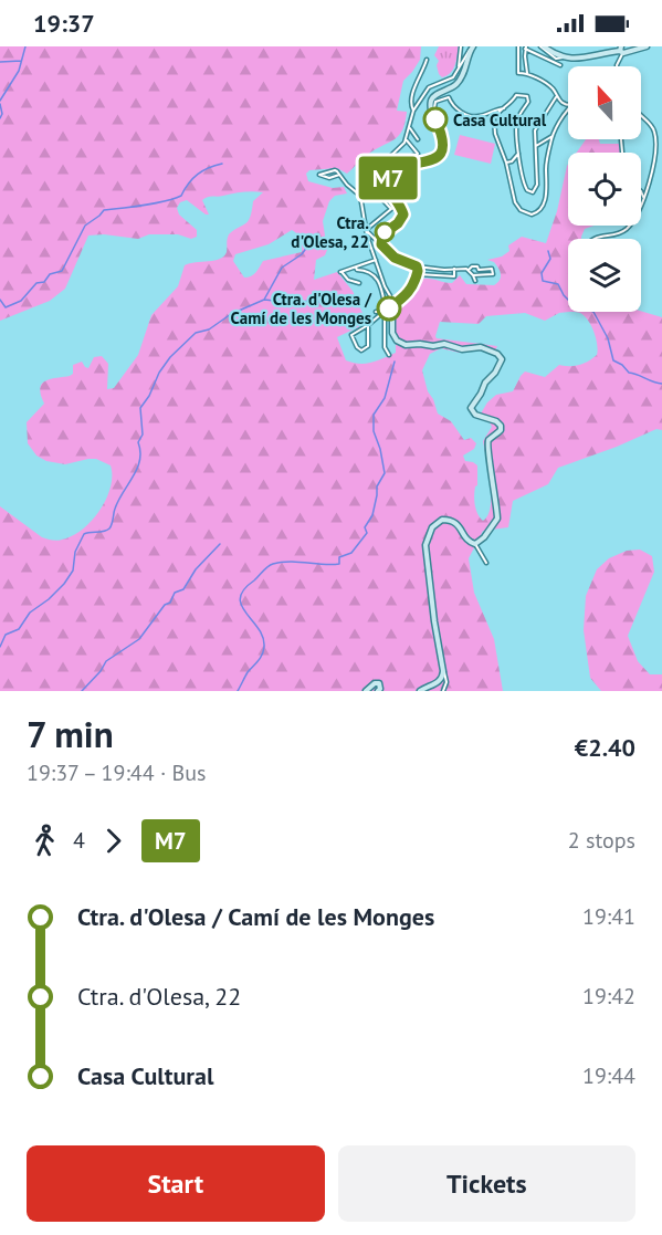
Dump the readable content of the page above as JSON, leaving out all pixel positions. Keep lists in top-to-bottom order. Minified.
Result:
{"places":["Casa Cultural","Ctra. d'Olesa, 22","Ctra. d'Olesa / Camí de les Monges"],"lines":["bus line M7"],"north":"top","page":{"status":"19:37","on_map":"M7","heading":["7 min","19:37 – 19:44 · Bus","€2.40"],"legs":["4","M7","2 stops"],"list":[{"name":"Ctra. d'Olesa / Camí de les Monges","value":"19:41"},{"name":"Ctra. d'Olesa, 22","value":"19:42"},{"name":"Casa Cultural","value":"19:44"}],"buttons":["Start","Tickets"]}}
